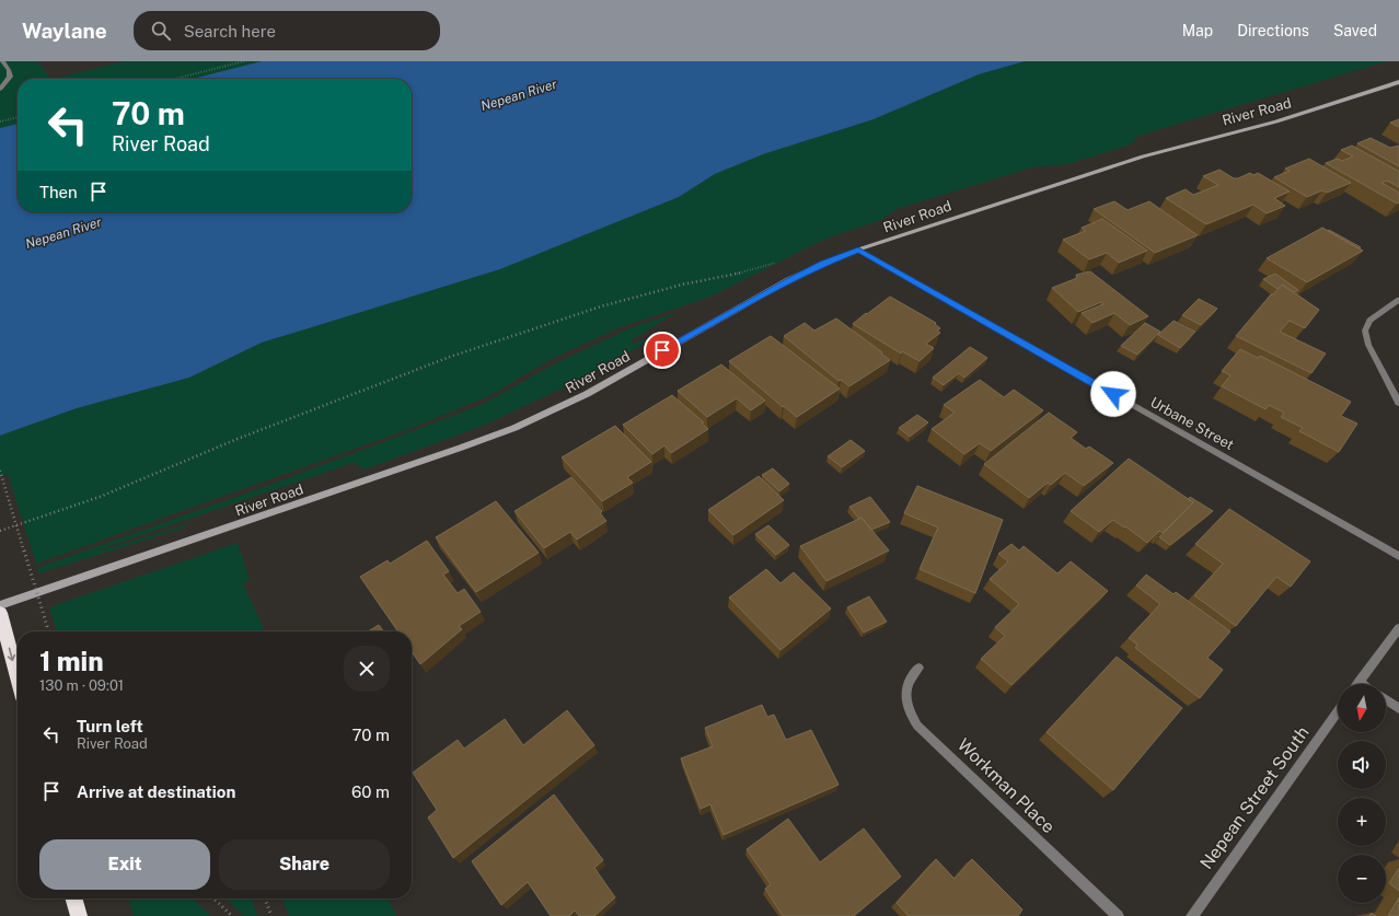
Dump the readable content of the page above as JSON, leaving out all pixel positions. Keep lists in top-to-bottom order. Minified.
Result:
{"streets":{"street":["River Road","Urbane Street","Workman Place","Nepean Street South"]},"crossings":[["River Road","Urbane Street"]],"water":["Nepean River"],"north":"bottom","page":{"header":"Waylane","search":"Search here","nav":["Map","Directions","Saved"],"turn":["70 m","River Road"],"then":"Then","heading":["1 min","130 m · 09:01"],"map_buttons":["+","−"],"list":[{"name":"Turn left","note":"River Road","value":"70 m"},{"name":"Arrive at destination","value":"60 m"}],"buttons":["Exit","Share"]}}
